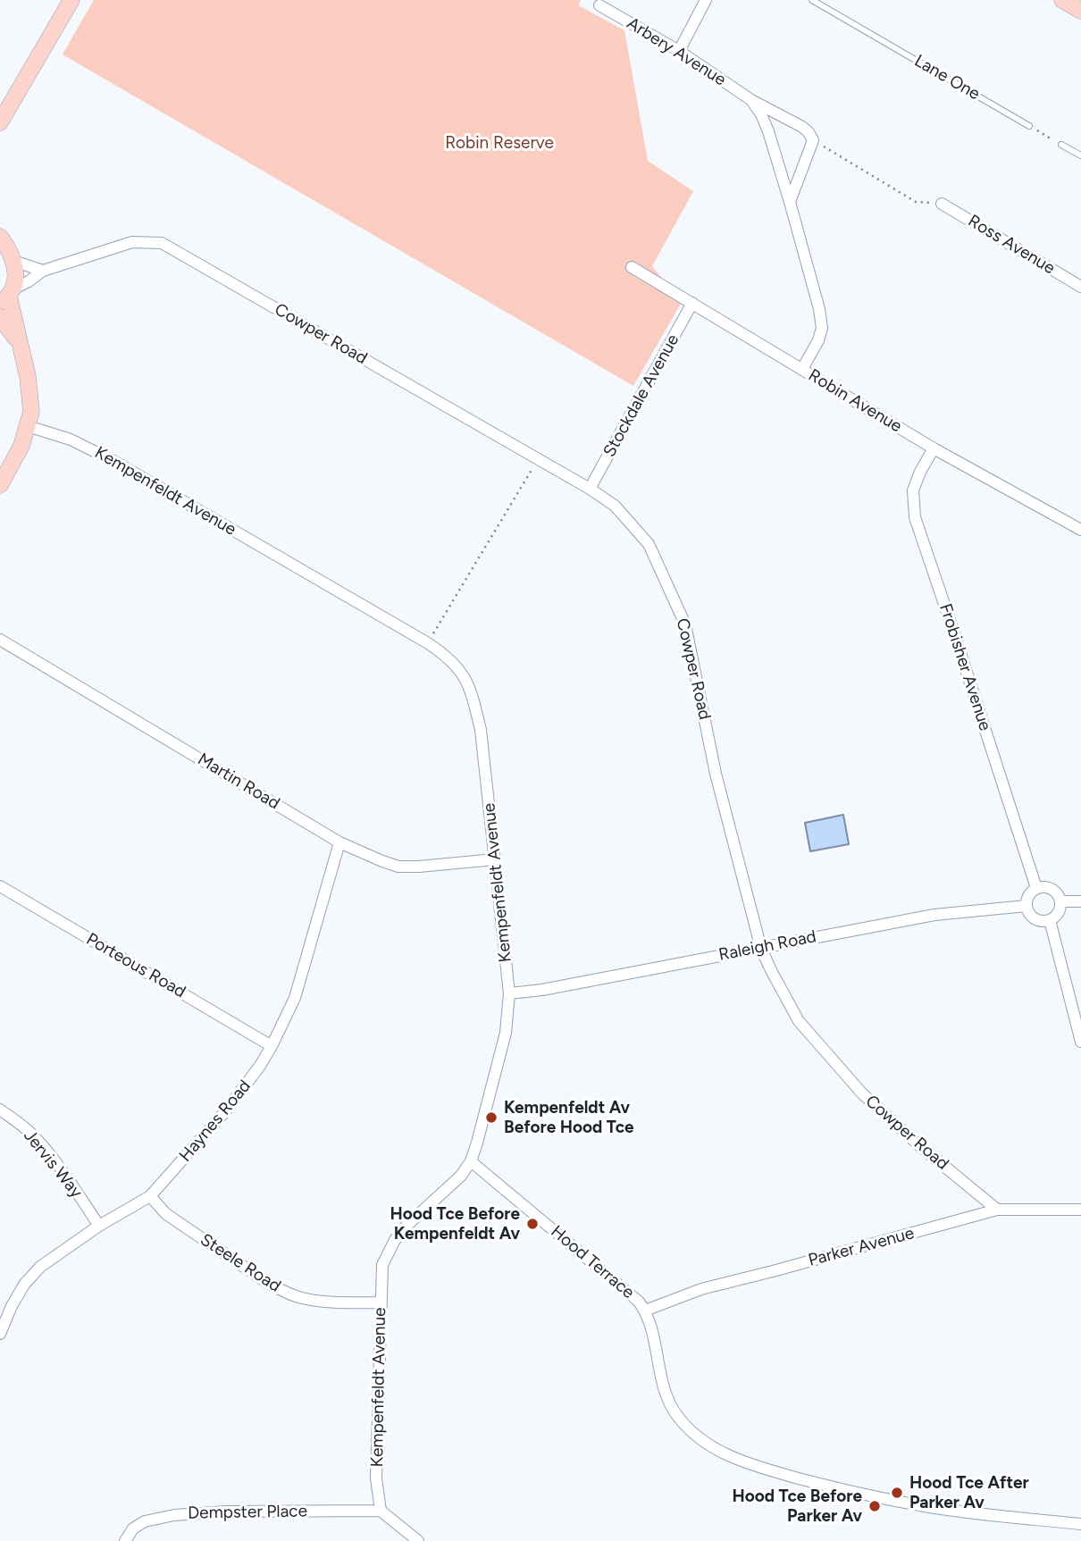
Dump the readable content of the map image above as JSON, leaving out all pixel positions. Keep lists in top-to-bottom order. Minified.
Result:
{"streets":{"street":["Arbery Avenue","Ross Avenue","Cowper Road","Stockdale Avenue","Robin Avenue","Kempenfeldt Avenue","Frobisher Avenue","Martin Road","Raleigh Road","Porteous Road","Haynes Road","Jervis Way","Parker Avenue","Hood Terrace","Steele Road","Dempster Place"],"lane":["Lane One"]},"crossings":[["Arbery Avenue","Robin Avenue"],["Cowper Road","Stockdale Avenue"],["Cowper Road","Raleigh Road"],["Cowper Road","Parker Avenue"],["Stockdale Avenue","Robin Avenue"],["Robin Avenue","Frobisher Avenue"],["Kempenfeldt Avenue","Martin Road"],["Kempenfeldt Avenue","Raleigh Road"],["Kempenfeldt Avenue","Hood Terrace"],["Kempenfeldt Avenue","Steele Road"],["Kempenfeldt Avenue","Dempster Place"],["Frobisher Avenue","Raleigh Road"],["Martin Road","Haynes Road"],["Porteous Road","Haynes Road"],["Haynes Road","Jervis Way"],["Haynes Road","Steele Road"],["Parker Avenue","Hood Terrace"]],"parks":["Robin Reserve"],"places":["Kempenfeldt Av Before Hood Tce","Hood Tce Before Kempenfeldt Av","Hood Tce After Parker Av","Hood Tce Before Parker Av"]}
